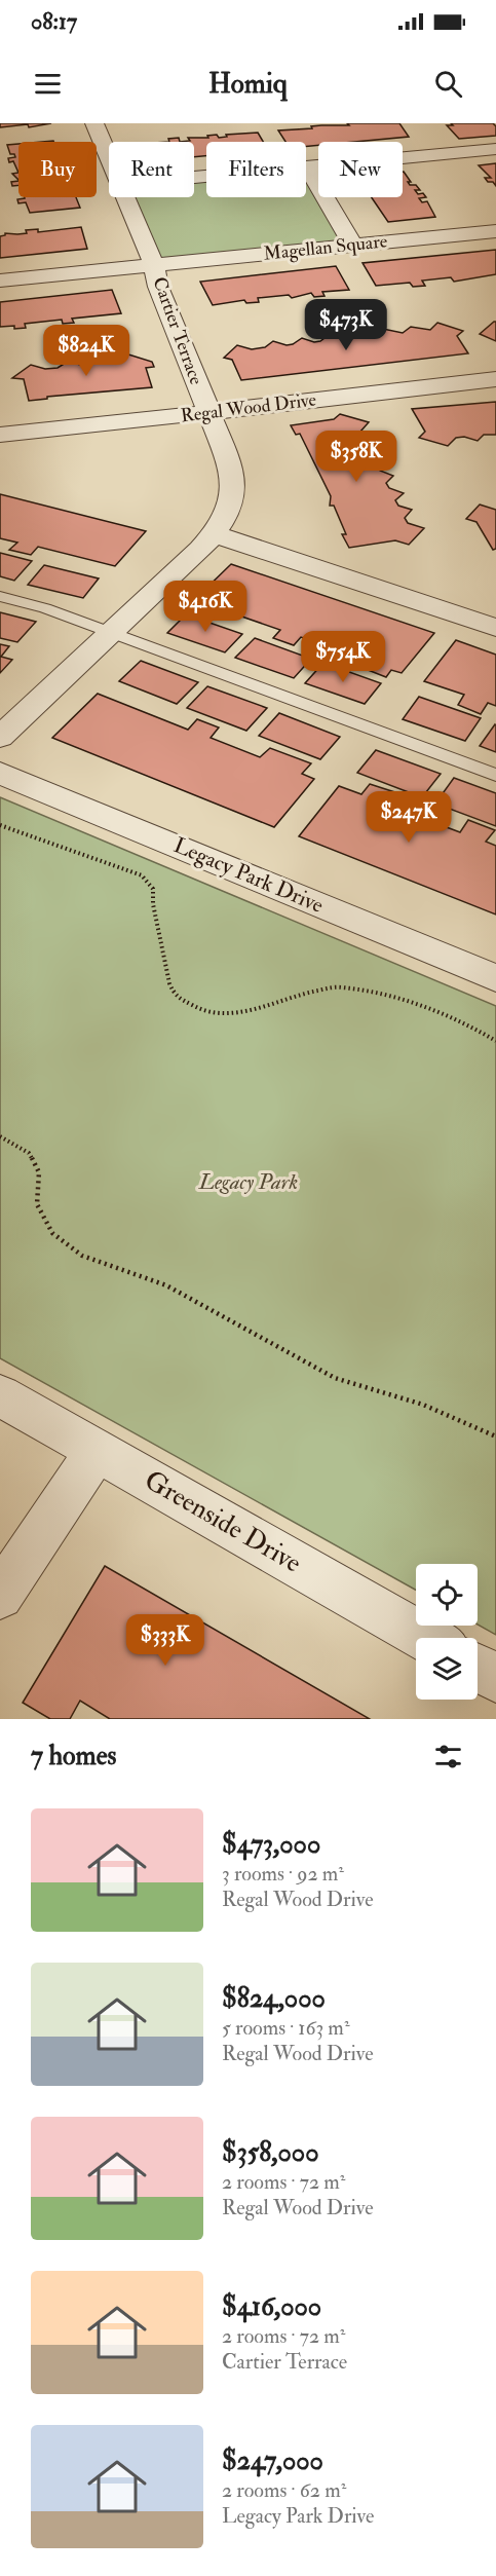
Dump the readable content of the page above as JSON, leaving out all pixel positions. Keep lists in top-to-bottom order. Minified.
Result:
{"streets":{"street":["Magellan Square","Cartier Terrace","Regal Wood Drive","Legacy Park Drive","Greenside Drive"]},"crossings":[["Magellan Square","Cartier Terrace"],["Cartier Terrace","Regal Wood Drive"]],"parks":["Legacy Park"],"page":{"status":"08:17","header":"Homiq","chip":["Buy","Rent","Filters","New"],"price":["$473K","$824K","$358K","$416K","$754K","$247K","$333K"],"heading":"7 homes","list":[{"name":"$473,000","note":"3 rooms · 92 m² · Regal Wood Drive"},{"name":"$824,000","note":"5 rooms · 163 m² · Regal Wood Drive"},{"name":"$358,000","note":"2 rooms · 72 m² · Regal Wood Drive"},{"name":"$416,000","note":"2 rooms · 72 m² · Cartier Terrace"},{"name":"$247,000","note":"2 rooms · 62 m² · Legacy Park Drive"}]}}
